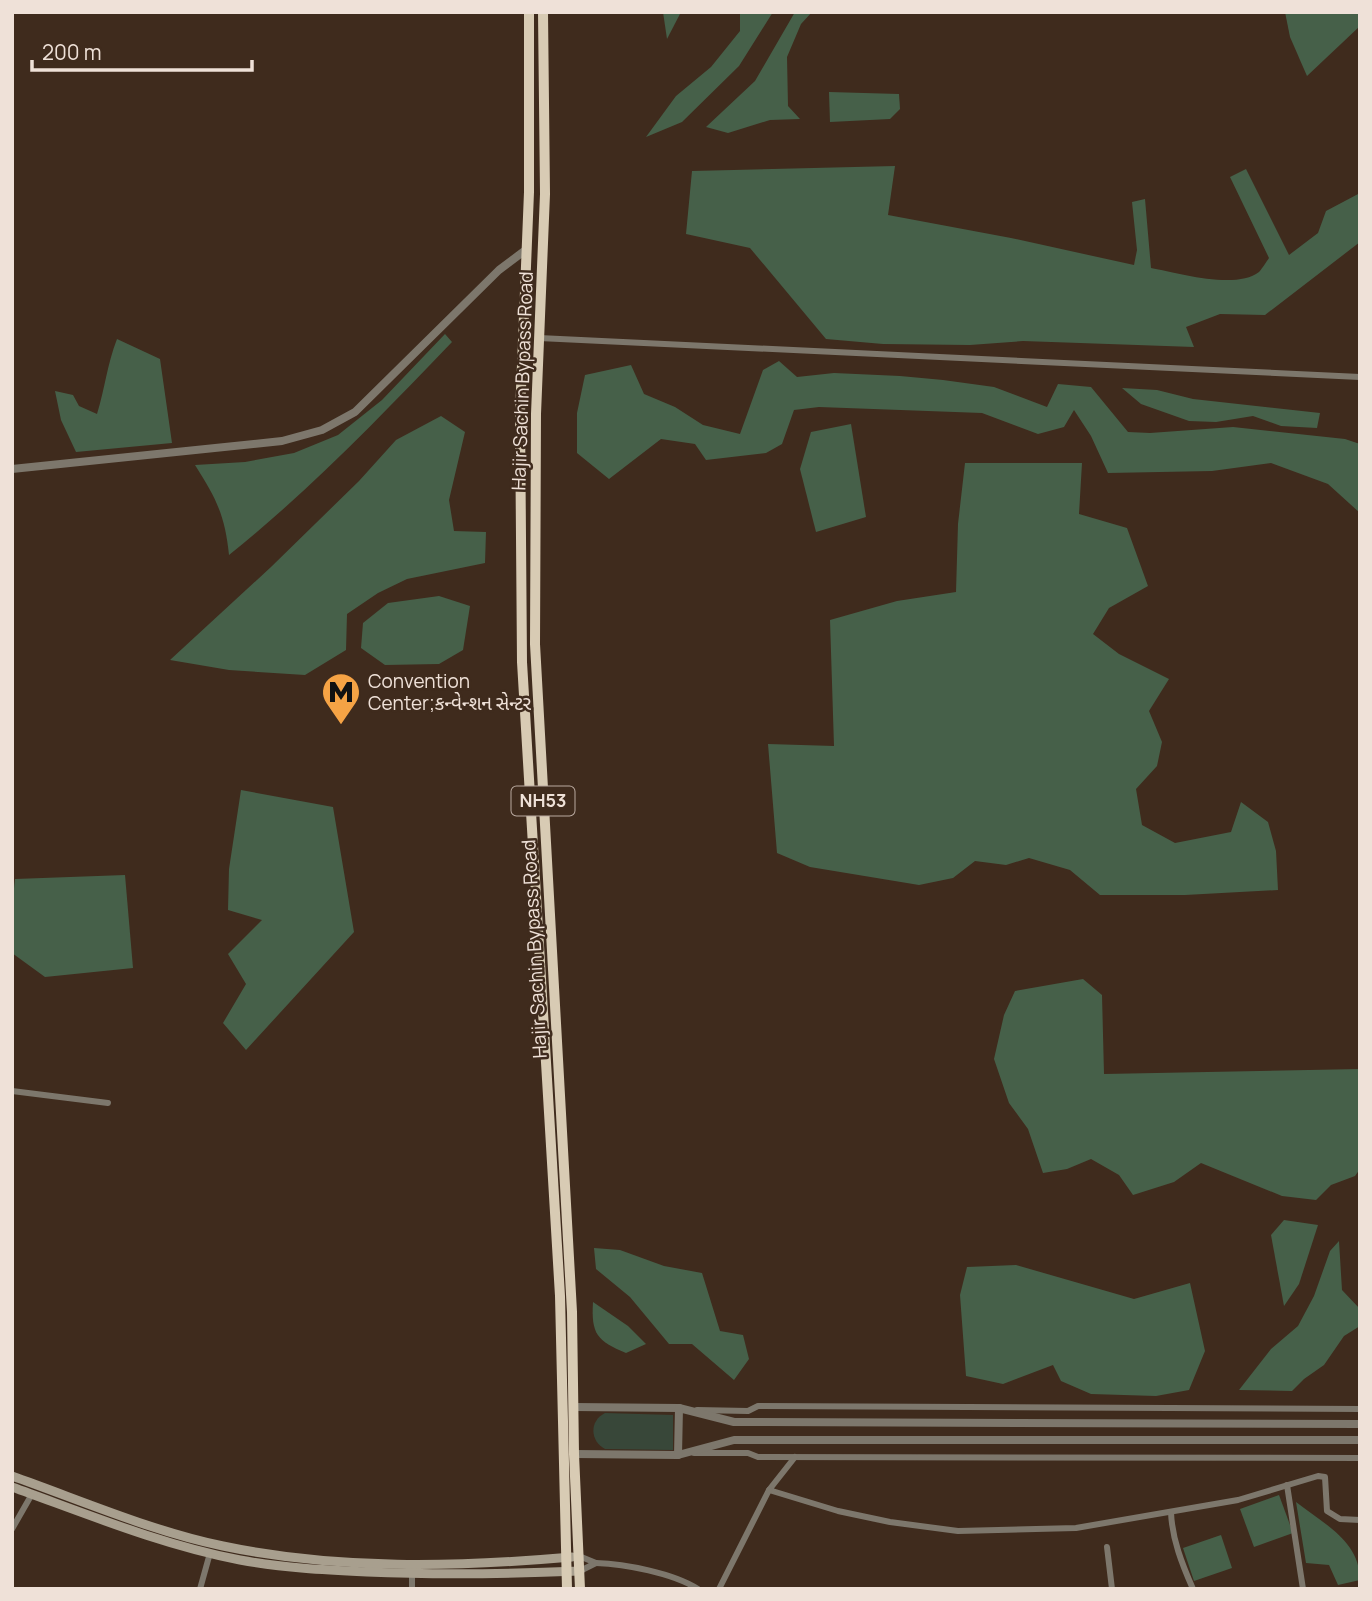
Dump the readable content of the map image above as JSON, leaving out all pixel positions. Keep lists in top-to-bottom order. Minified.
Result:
{"streets":{"highway":["Hajir Sachin Bypass Road","NH53"]},"places":{"metro station":["Convention Center;કન્વેન્શન સેન્ટર"]},"scale_bar":"200 m"}
